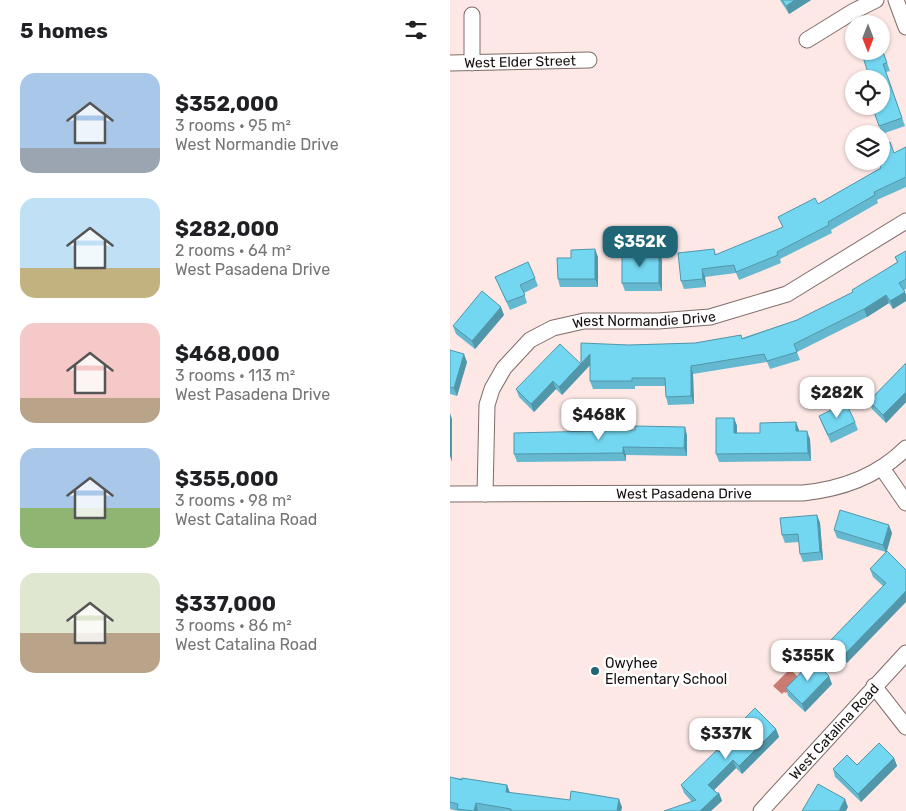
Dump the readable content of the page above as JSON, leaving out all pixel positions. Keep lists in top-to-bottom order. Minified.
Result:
{"streets":{"street":["West Elder Street","West Normandie Drive","West Pasadena Drive","West Catalina Road"]},"crossings":[["West Normandie Drive","West Pasadena Drive"]],"places":["Owyhee Elementary School"],"north":"bottom","page":{"heading":"5 homes","list":[{"name":"$352,000","note":"3 rooms · 95 m² · West Normandie Drive"},{"name":"$282,000","note":"2 rooms · 64 m² · West Pasadena Drive"},{"name":"$468,000","note":"3 rooms · 113 m² · West Pasadena Drive"},{"name":"$355,000","note":"3 rooms · 98 m² · West Catalina Road"},{"name":"$337,000","note":"3 rooms · 86 m² · West Catalina Road"}],"price":["$352K","$282K","$468K","$355K","$337K"]}}
